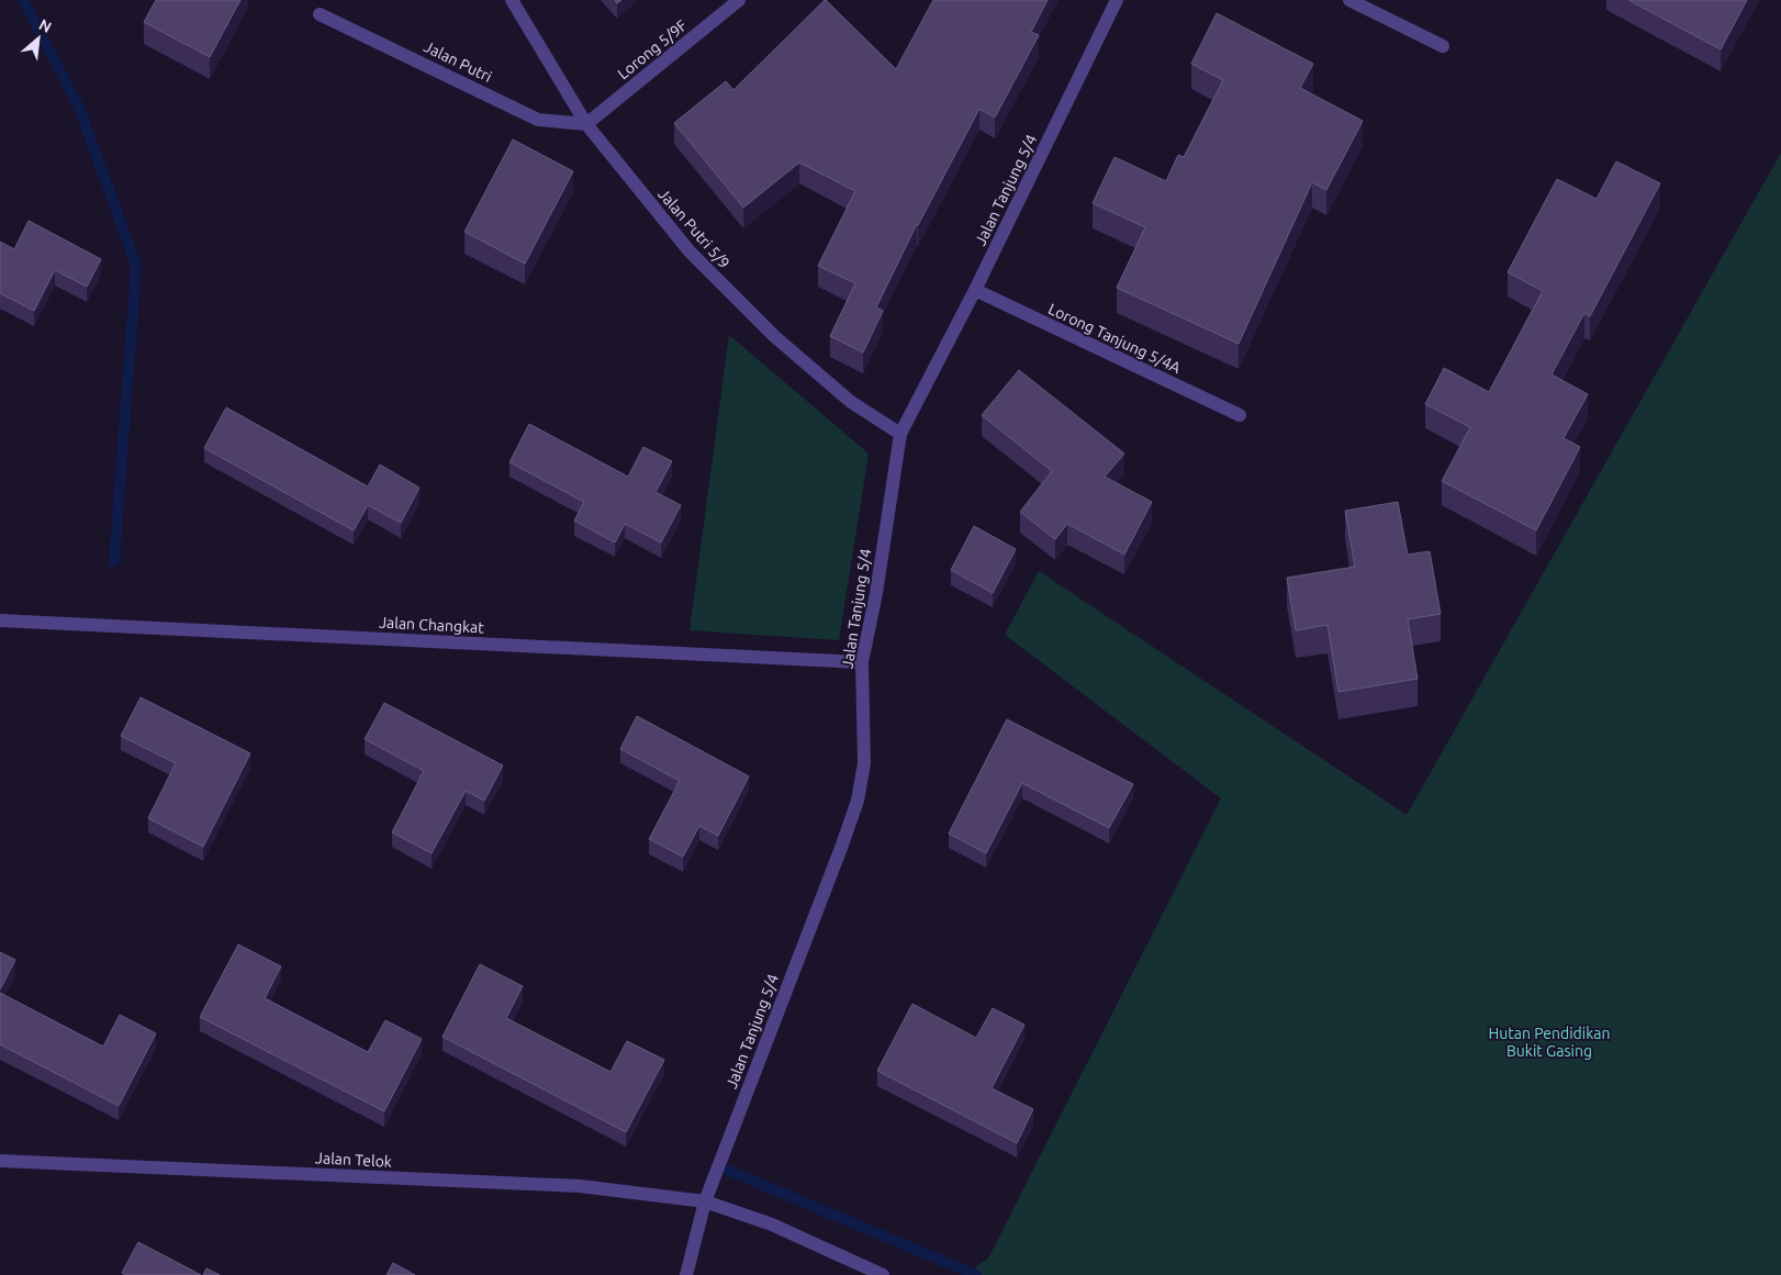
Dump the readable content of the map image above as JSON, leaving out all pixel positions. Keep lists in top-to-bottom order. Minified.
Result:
{"streets":{"street":["Lorong 5/9F","Jalan Putri","Jalan Tanjung 5/4","Jalan Putri 5/9","Lorong Tanjung 5/4A","Jalan Changkat","Jalan Telok"]},"crossings":[["Lorong 5/9F","Jalan Putri"],["Lorong 5/9F","Jalan Putri 5/9"],["Jalan Putri","Jalan Putri 5/9"],["Jalan Tanjung 5/4","Jalan Putri 5/9"],["Jalan Tanjung 5/4","Lorong Tanjung 5/4A"],["Jalan Tanjung 5/4","Jalan Changkat"],["Jalan Tanjung 5/4","Jalan Telok"]],"parks":["Hutan Pendidikan Bukit Gasing"],"north":"top right"}
